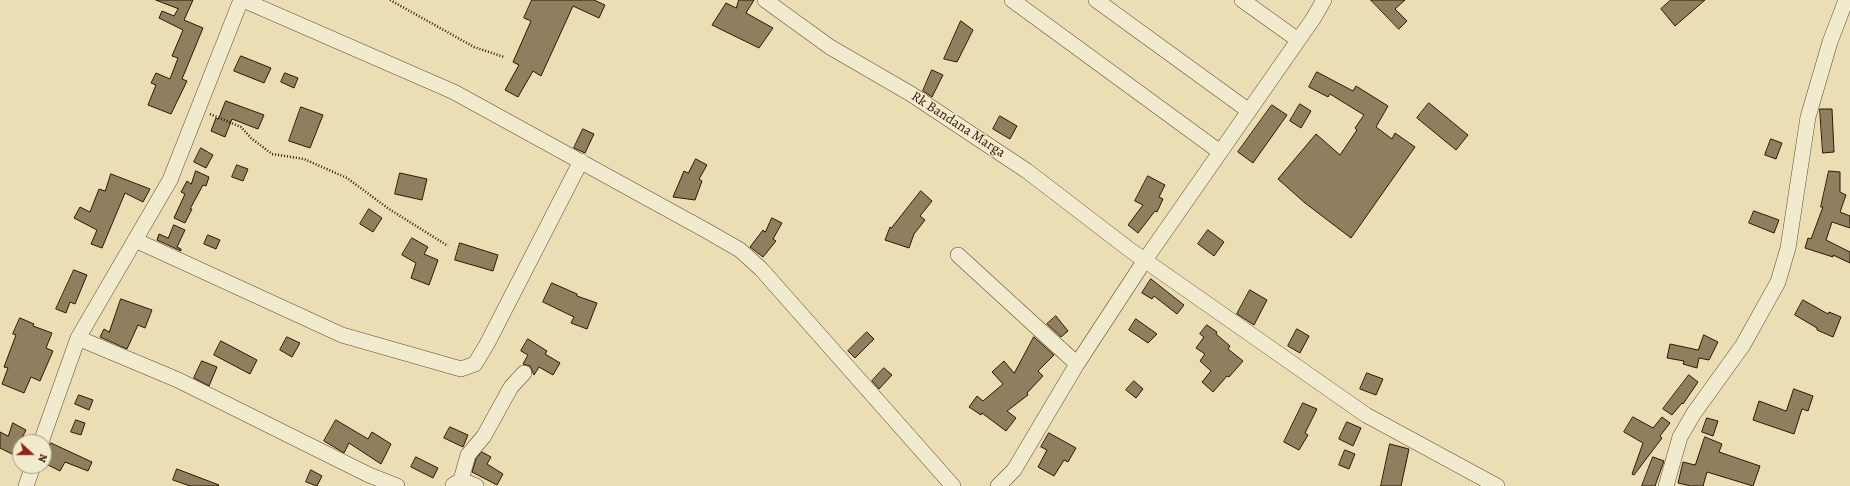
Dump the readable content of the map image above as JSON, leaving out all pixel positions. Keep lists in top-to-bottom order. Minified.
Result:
{"streets":{"street":["Rk Bandana Marga"]},"north":"right"}
